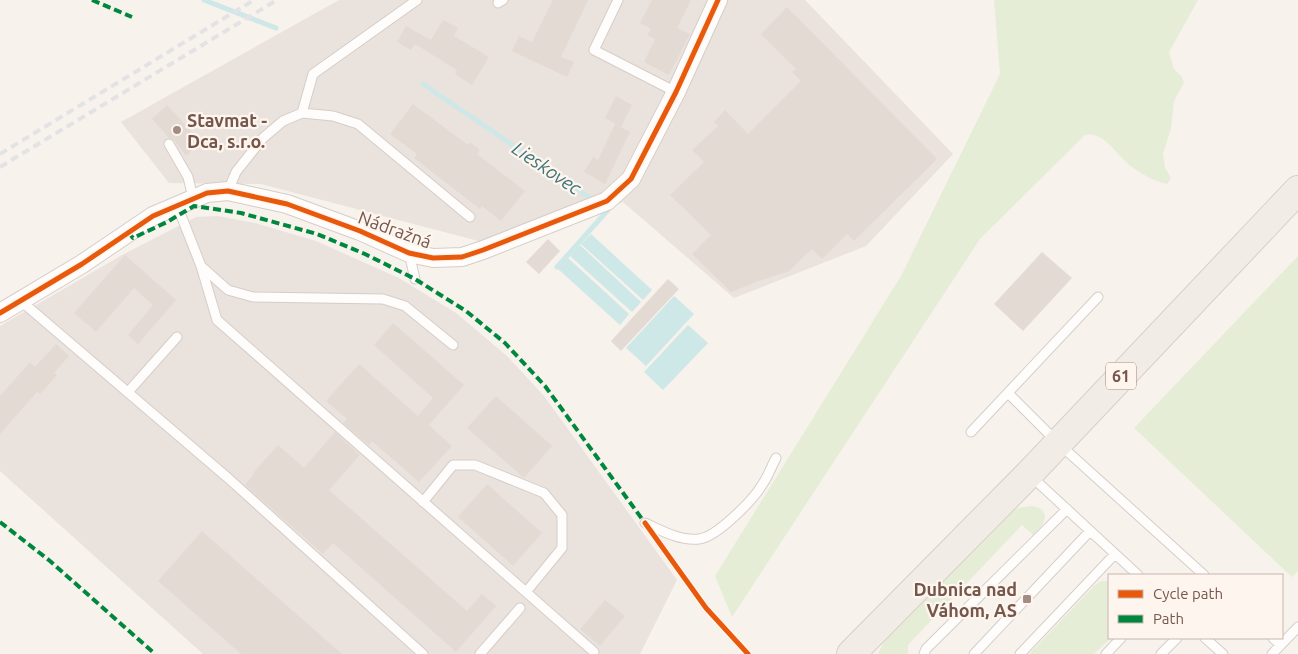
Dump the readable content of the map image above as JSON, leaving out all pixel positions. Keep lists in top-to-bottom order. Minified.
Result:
{"streets":{"main road":["61"],"street":["Nádražná"]},"water":["Lieskovec"],"places":{"other":["Stavmat - Dca, s.r.o."],"transit":["Dubnica nad Váhom, AS"]},"legend":["Cycle path","Path"]}
